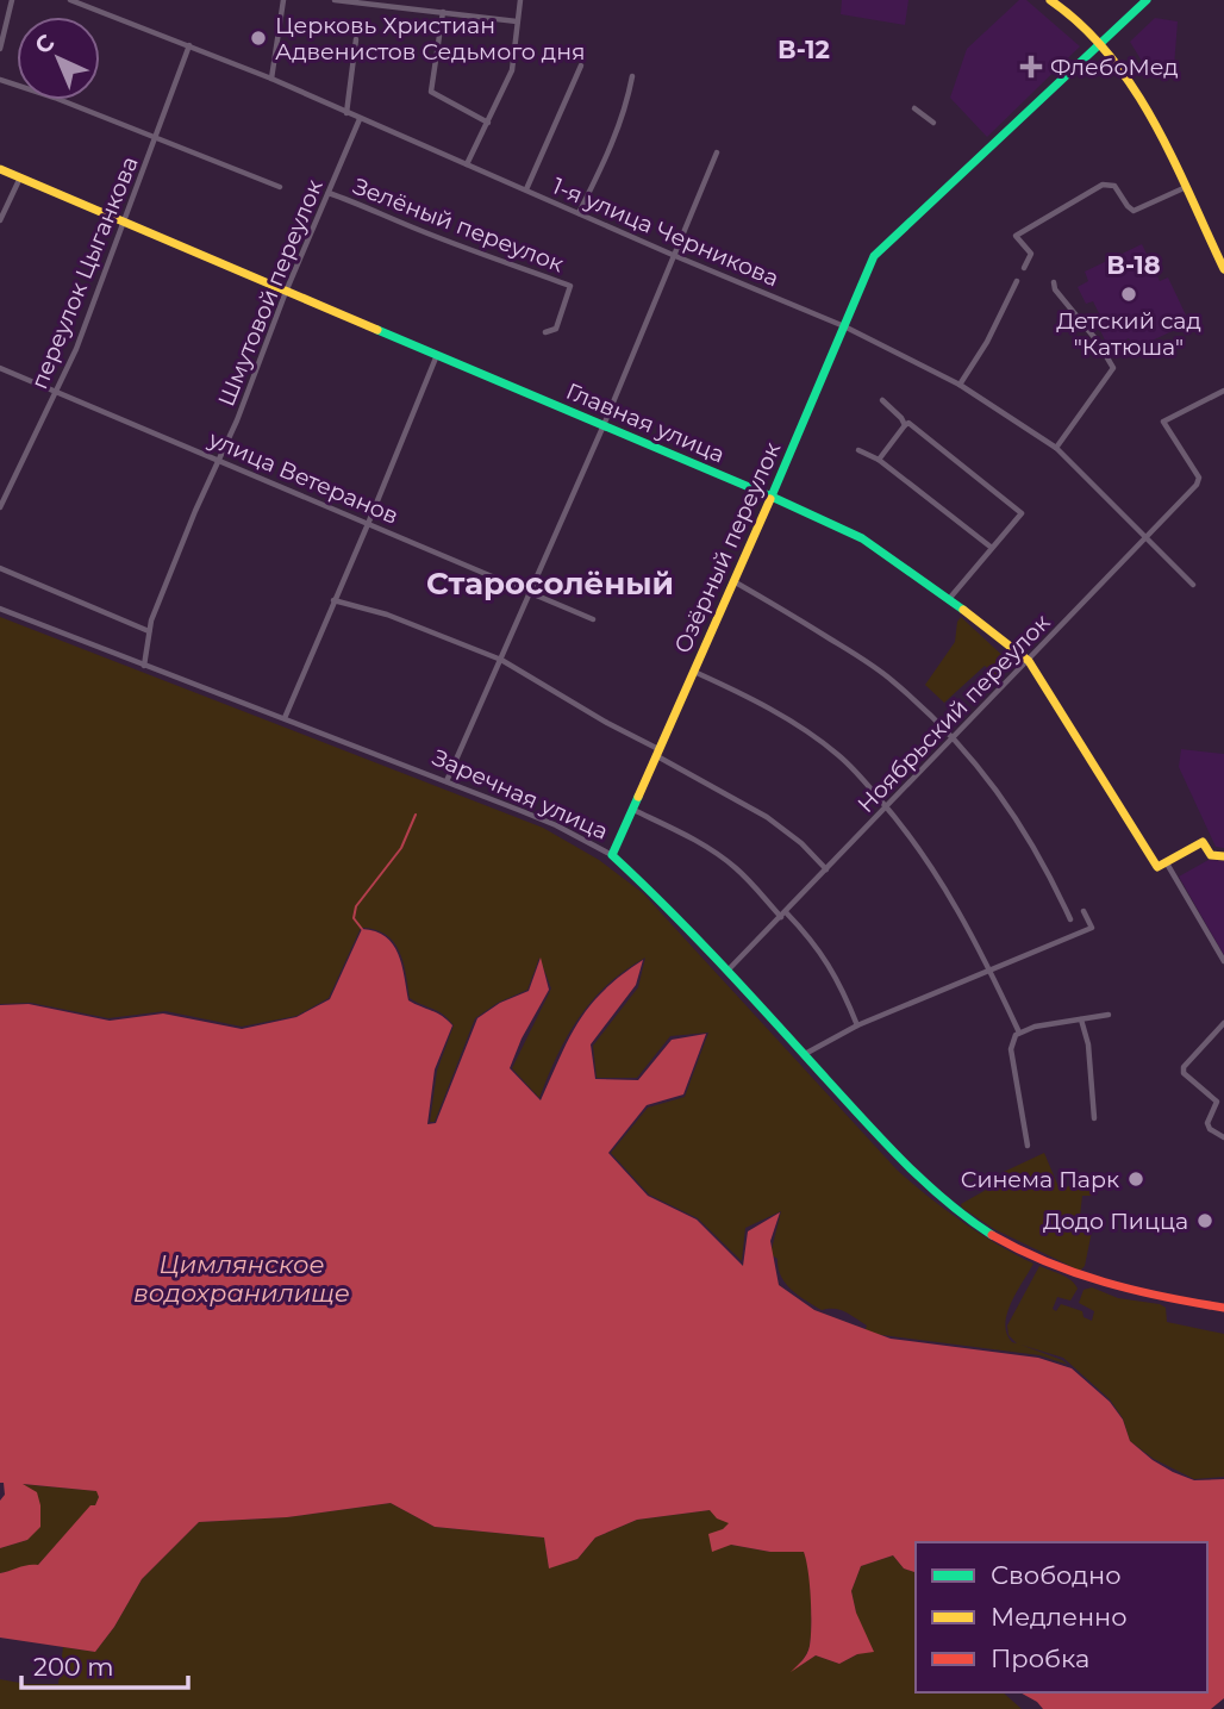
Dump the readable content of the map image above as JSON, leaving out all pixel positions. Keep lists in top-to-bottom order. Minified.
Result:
{"streets":{"street":["Зелёный переулок","1-я улица Черникова","переулок Цыганкова","Шмутовой переулок","Главная улица","улица Ветеранов","Озёрный переулок","Ноябрьский переулок","Заречная улица"]},"crossings":[["Зелёный переулок","Шмутовой переулок"],["1-я улица Черникова","переулок Цыганкова"],["1-я улица Черникова","Шмутовой переулок"],["1-я улица Черникова","Озёрный переулок"],["1-я улица Черникова","Ноябрьский переулок"],["переулок Цыганкова","Главная улица"],["переулок Цыганкова","улица Ветеранов"],["Шмутовой переулок","Главная улица"],["Шмутовой переулок","улица Ветеранов"],["Шмутовой переулок","Заречная улица"],["Главная улица","Озёрный переулок"],["Главная улица","Ноябрьский переулок"],["Озёрный переулок","Заречная улица"],["Ноябрьский переулок","Заречная улица"]],"districts":["В-12","В-18","Староcолёный"],"water":["Цимлянское водохранилище"],"places":{"other":["Церковь Христиан Адвенистов Седьмого дня","Детский сад \"Катюша\"","Синема Парк","Додо Пицца"],"health":["ФлебоМед"]},"legend":["Свободно","Медленно","Пробка"],"scale_bar":"200 m","north":"top left"}
